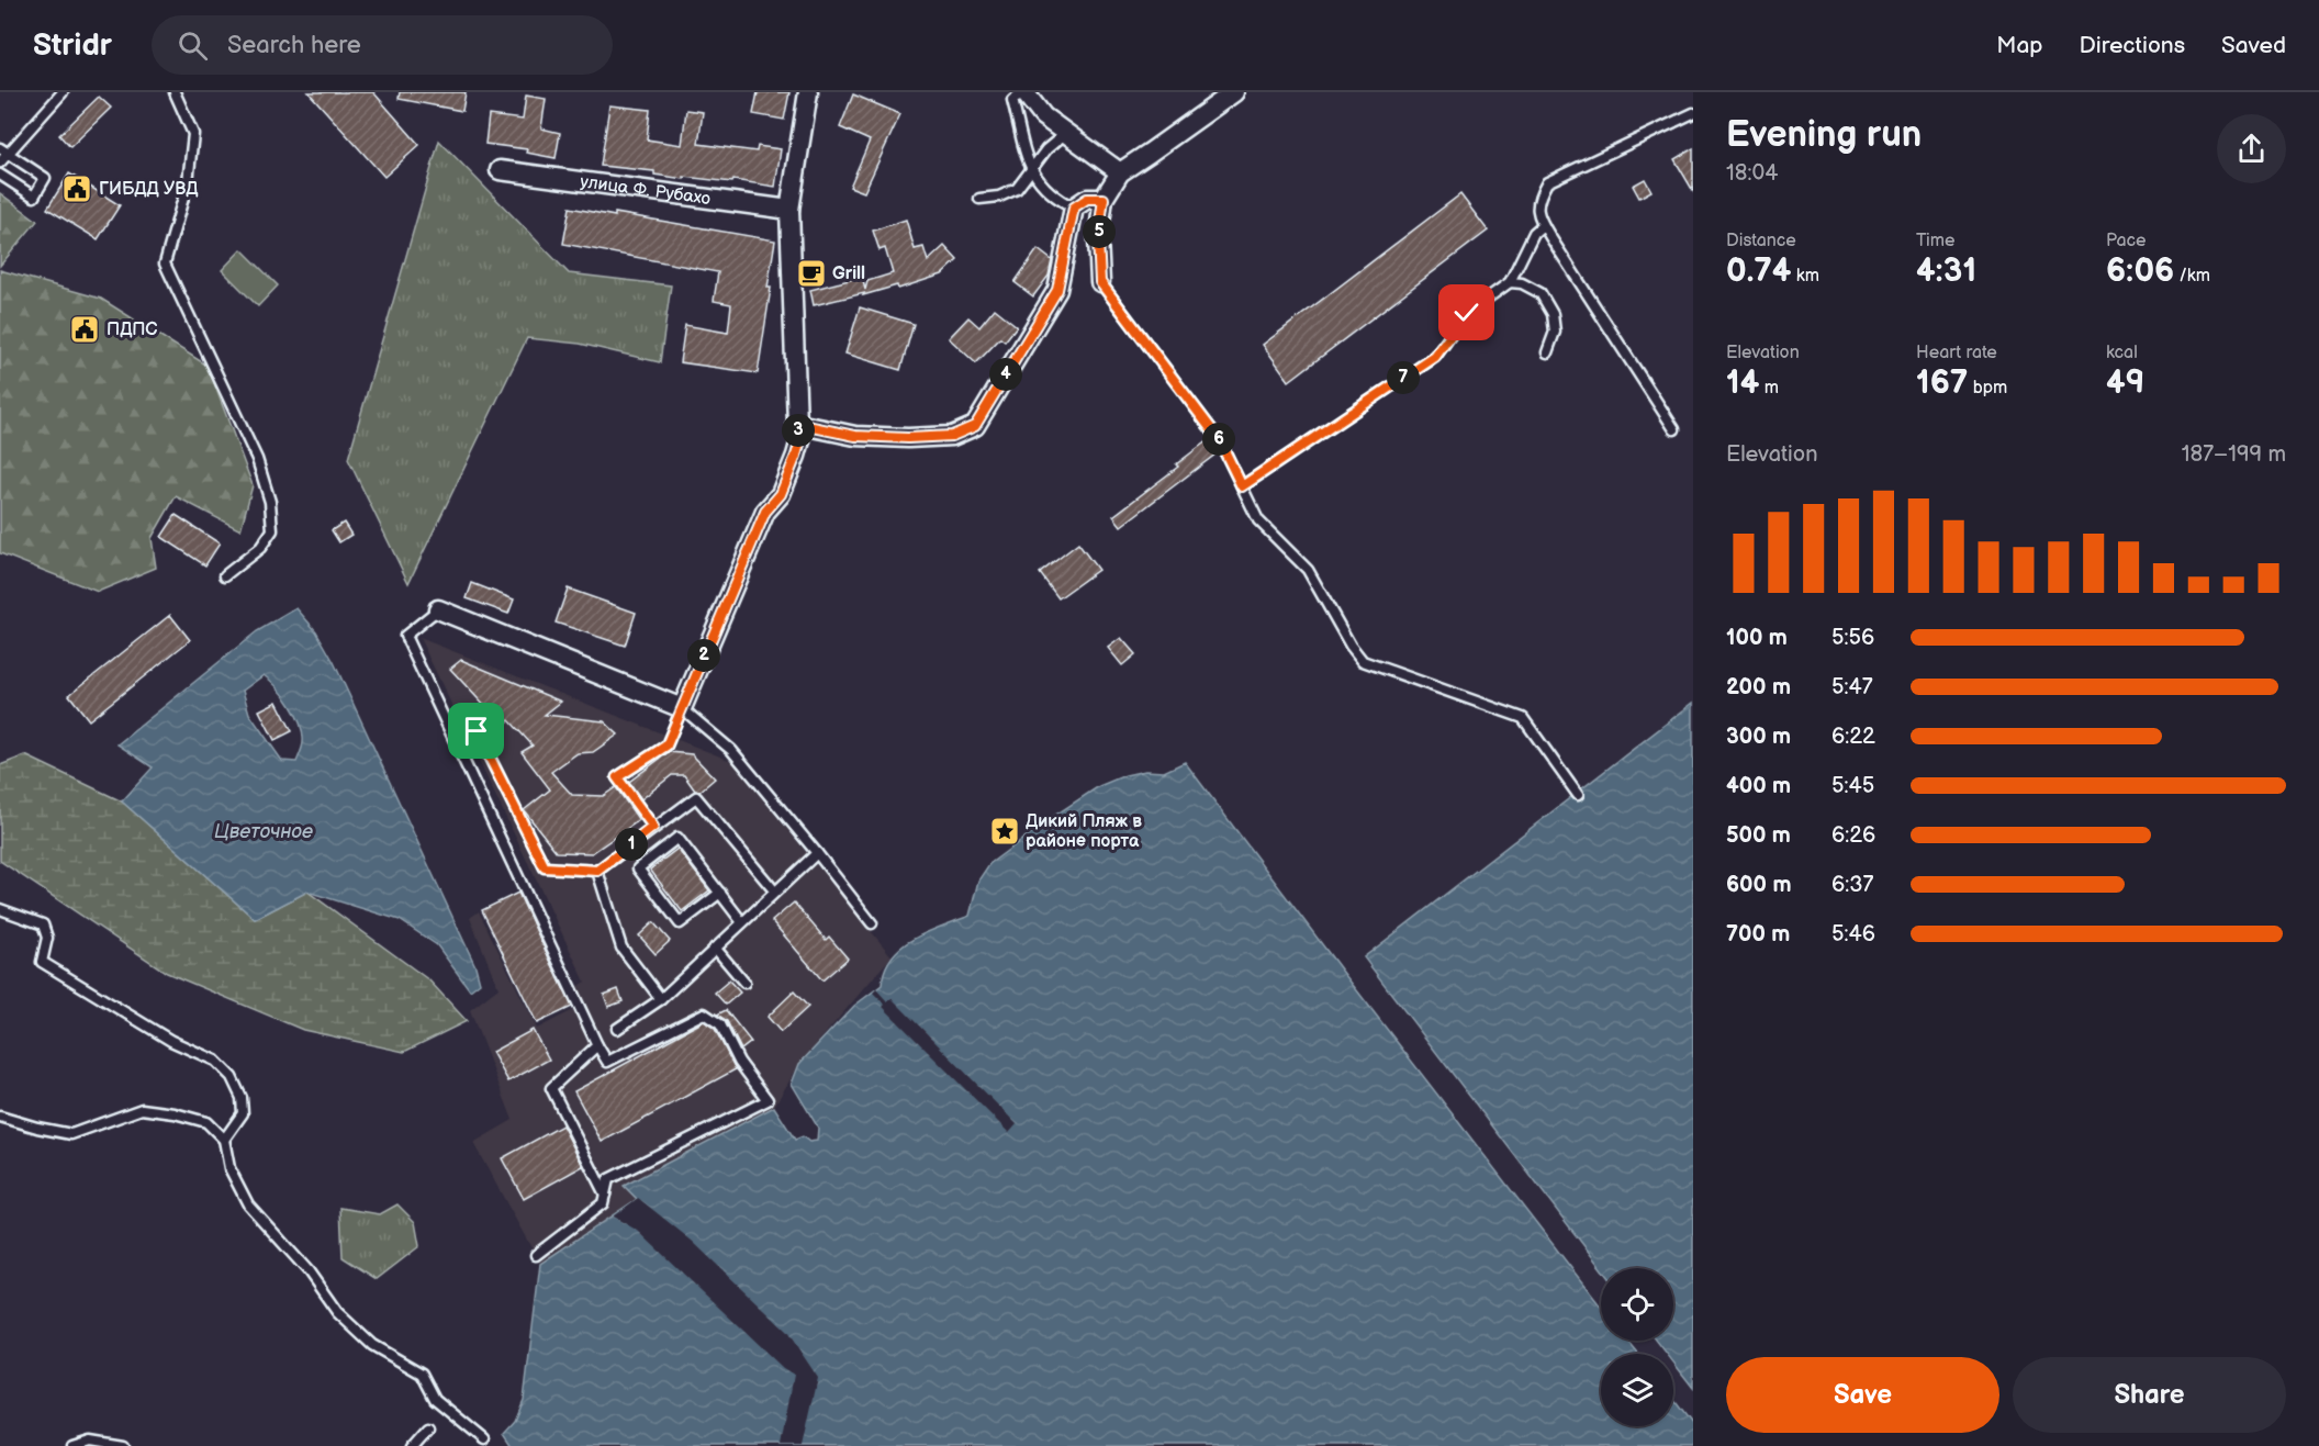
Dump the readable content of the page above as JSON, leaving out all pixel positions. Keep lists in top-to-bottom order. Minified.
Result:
{"streets":{"street":["улица Ф. Рубахо"]},"water":["Цветочное"],"places":{"public building":["ГИБДД УВД","ПДПС"],"cafe":["Grill"],"place":["Дикий Пляж в районе порта"]},"page":{"header":"Stridr","search":"Search here","nav":["Map","Directions","Saved"],"heading":["Evening run","18:04"],"stats":[["Distance","0.74 km"],["Time","4:31"],["Pace","6:06 /km"],["Elevation","14 m"],["Heart rate","167 bpm"],["kcal","49"]],"pins":["5","4","7","3","6","2","1"],"chart":["Elevation","187–199 m"],"list":[{"name":"100 m","note":"5:56"},{"name":"200 m","note":"5:47"},{"name":"300 m","note":"6:22"},{"name":"400 m","note":"5:45"},{"name":"500 m","note":"6:26"},{"name":"600 m","note":"6:37"},{"name":"700 m","note":"5:46"}],"buttons":["Save","Share"]}}
